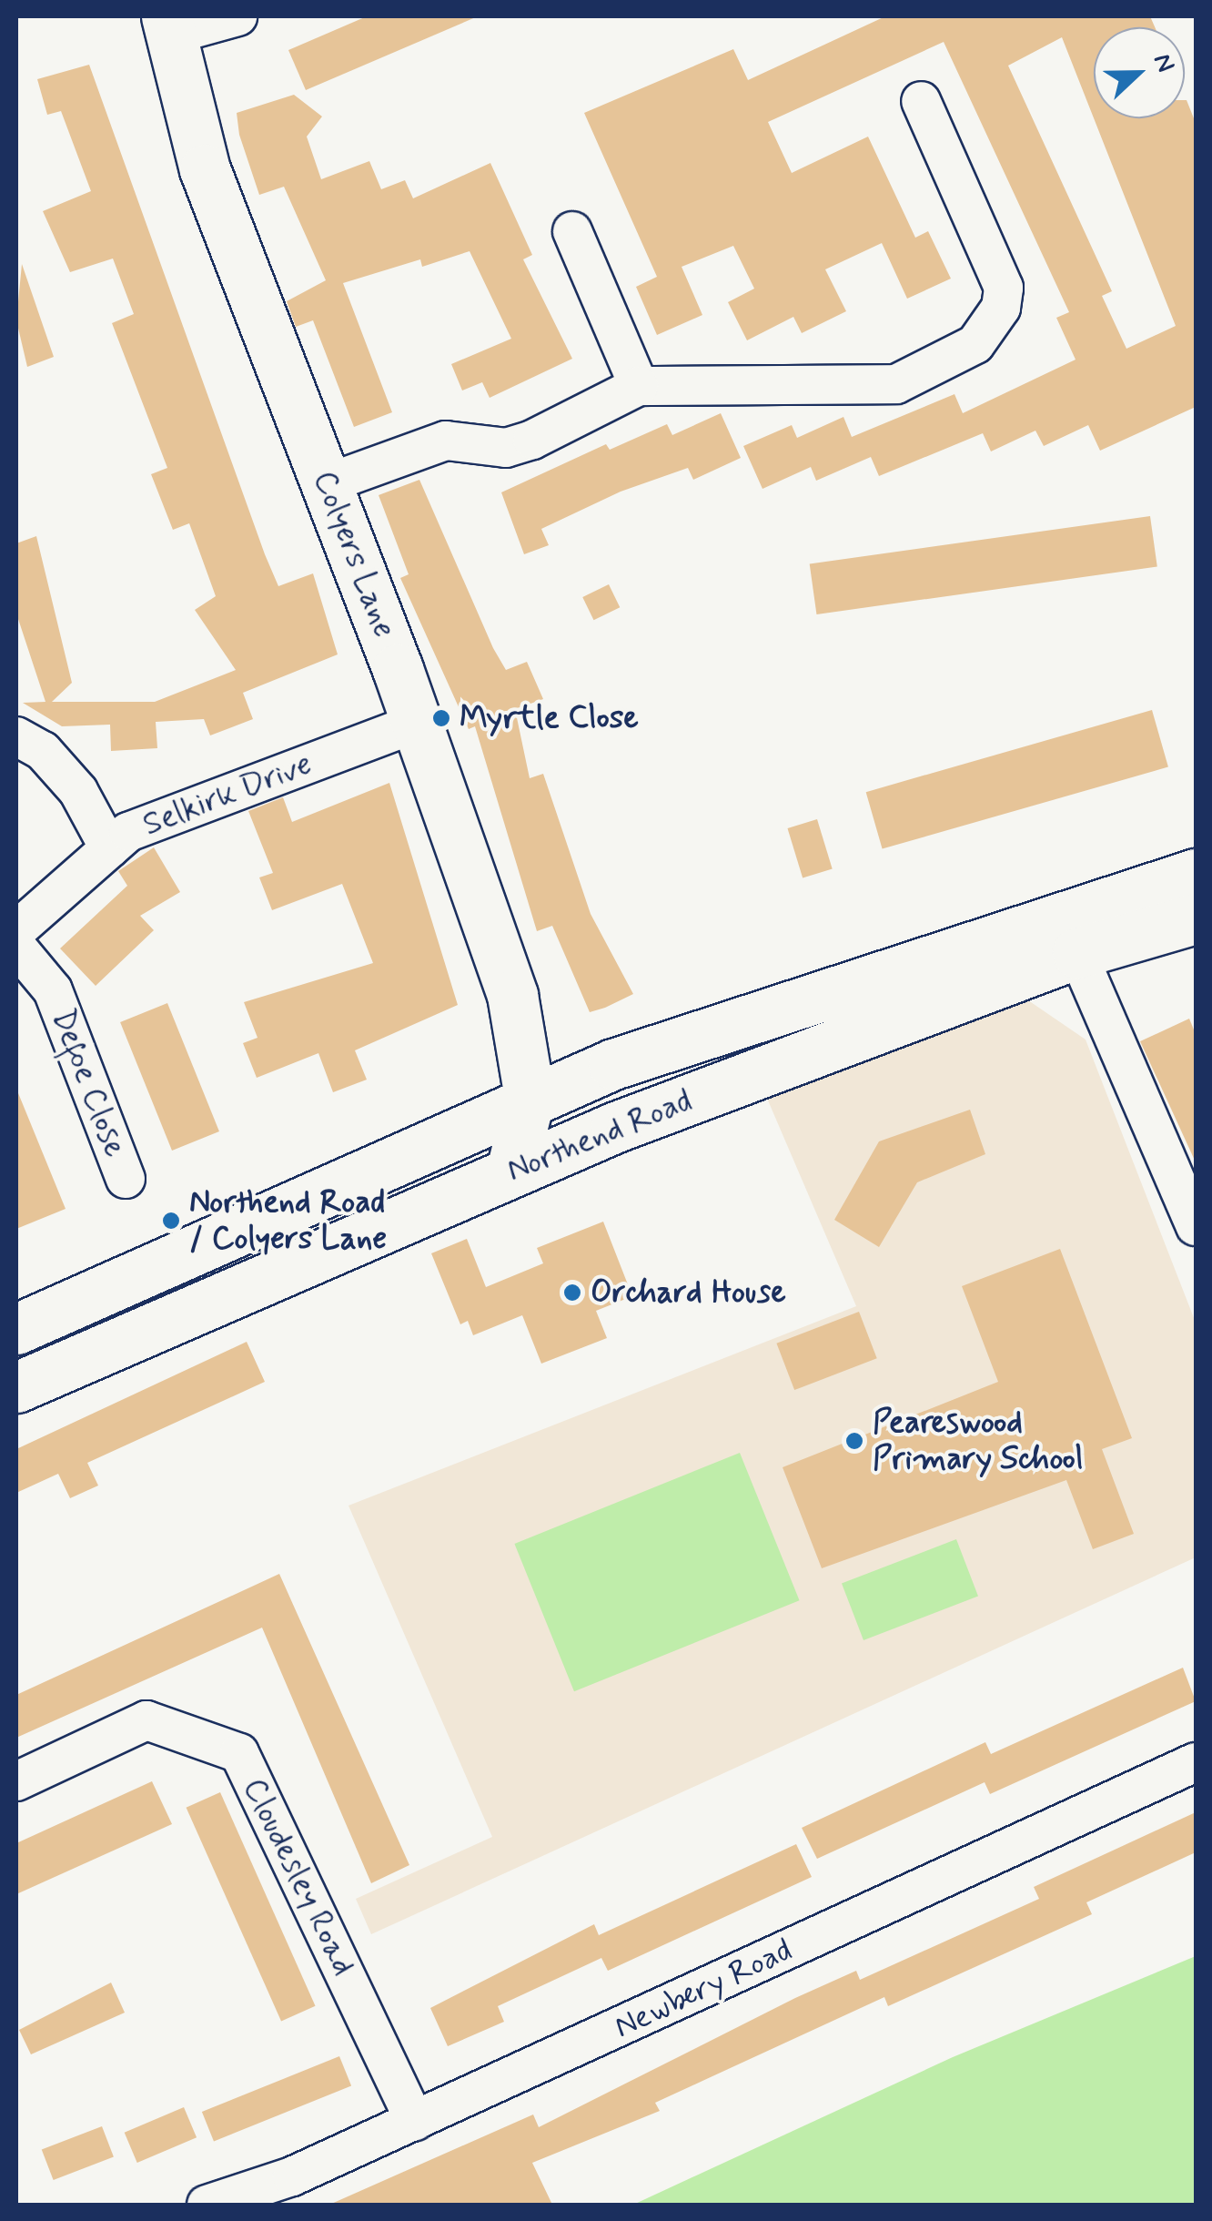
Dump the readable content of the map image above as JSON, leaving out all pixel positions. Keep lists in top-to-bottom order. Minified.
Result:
{"streets":{"main road":["Colyers Lane","Northend Road"],"street":["Selkirk Drive","Defoe Close","Cloudesley Road","Newbery Road"]},"crossings":[["Colyers Lane","Selkirk Drive"],["Colyers Lane","Northend Road"],["Cloudesley Road","Newbery Road"]],"places":["Myrtle Close","Northend Road / Colyers Lane","Orchard House","Peareswood Primary School"],"north":"right"}
